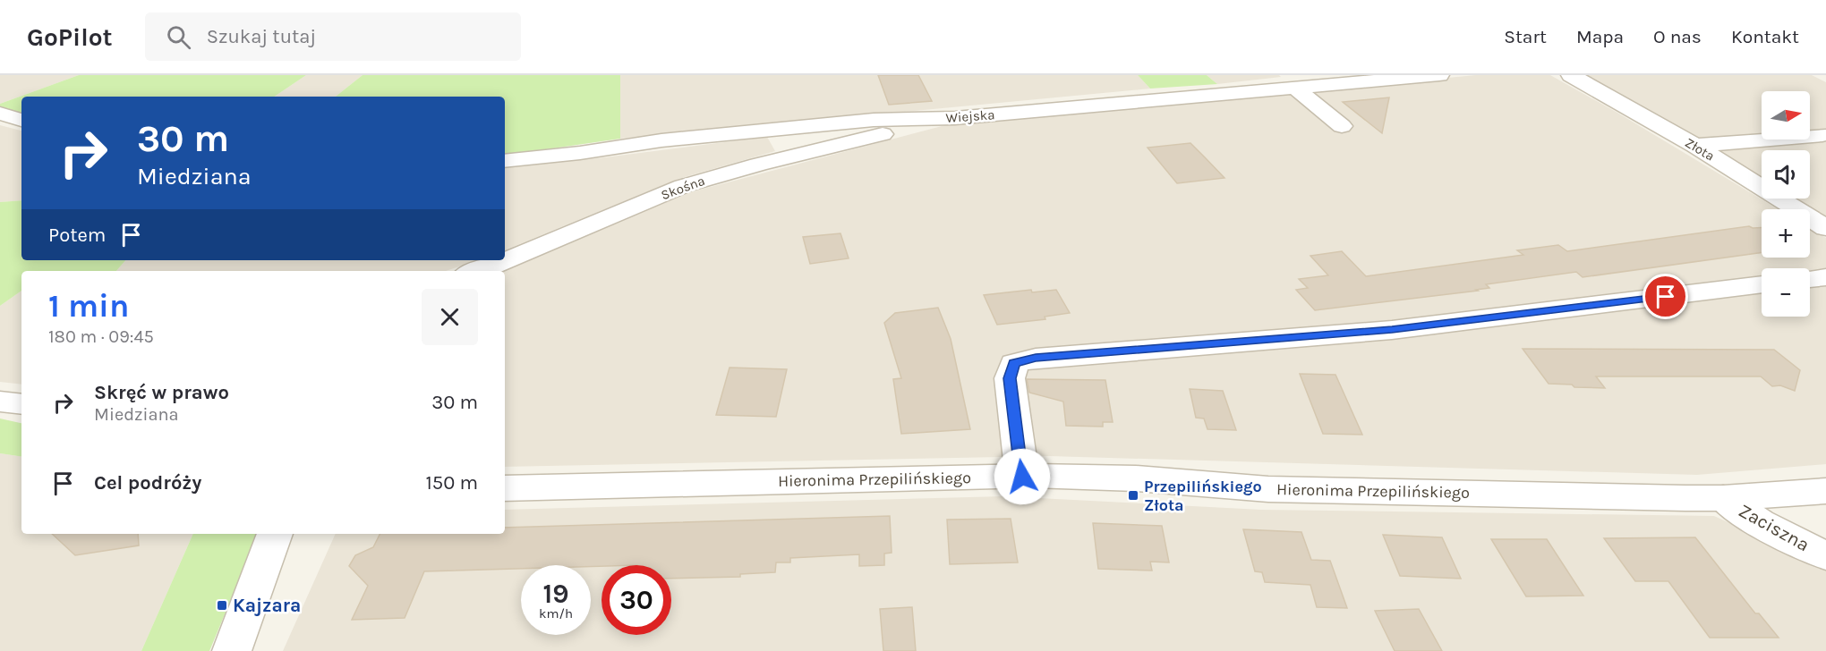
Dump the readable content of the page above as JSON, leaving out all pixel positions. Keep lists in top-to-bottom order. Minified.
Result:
{"streets":{"street":["Wiejska","Złota","Skośna","Hieronima Przepilińskiego","Zaciszna"]},"crossings":[["Wiejska","Skośna"],["Hieronima Przepilińskiego","Zaciszna"]],"places":{"transit":["Przepilińskiego Złota","Kajzara"]},"north":"right","page":{"header":"GoPilot","search":"Szukaj tutaj","nav":["Start","Mapa","O nas","Kontakt"],"map_buttons":["+","−"],"turn":["30 m","Miedziana"],"then":"Potem","heading":["1 min","180 m · 09:45"],"list":[{"name":"Skręć w prawo","note":"Miedziana","value":"30 m"},{"name":"Cel podróży","value":"150 m"}],"speed":"19 km/h","limit":"30"}}
